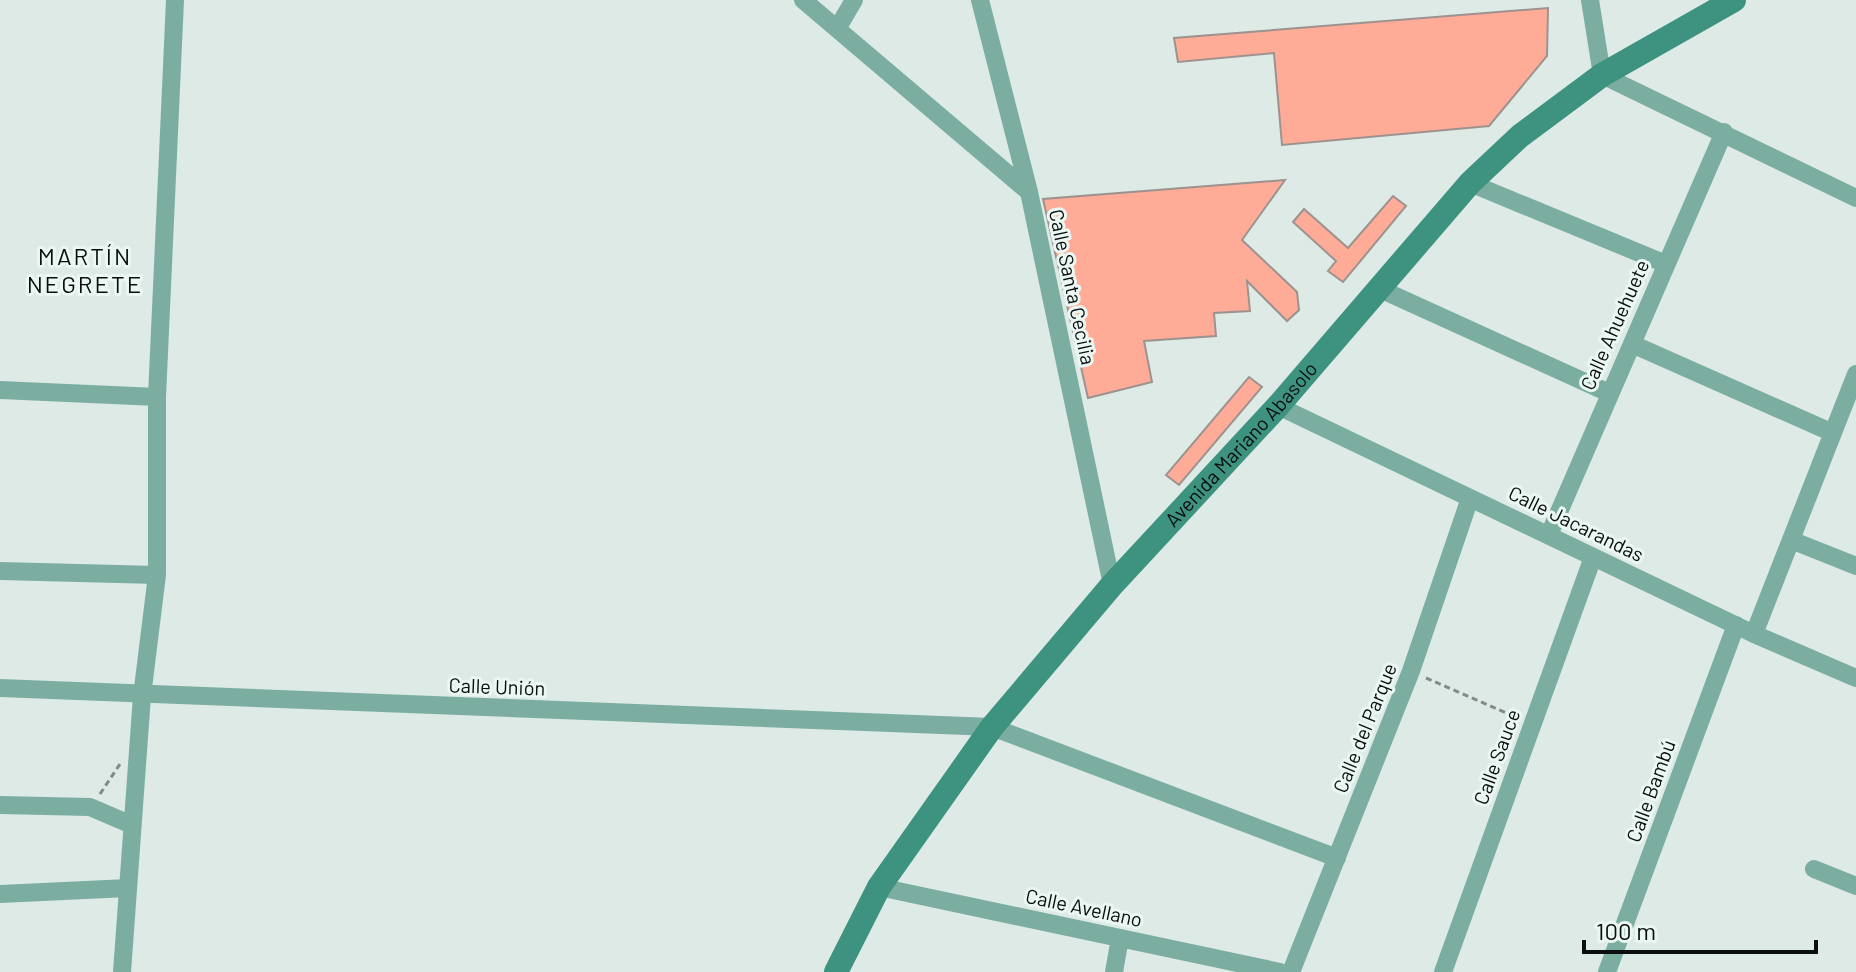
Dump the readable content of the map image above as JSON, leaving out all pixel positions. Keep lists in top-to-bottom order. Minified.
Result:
{"streets":{"street":["Calle Santa Cecilia","Calle Ahuehuete","Avenida Mariano Abasolo","Calle Jacarandas","Calle Unión","Calle del Parque","Calle Sauce","Calle Bambú","Calle Avellano"]},"crossings":[["Calle Santa Cecilia","Avenida Mariano Abasolo"],["Calle Ahuehuete","Calle Jacarandas"],["Avenida Mariano Abasolo","Calle Jacarandas"],["Avenida Mariano Abasolo","Calle Unión"],["Avenida Mariano Abasolo","Calle Avellano"],["Calle Jacarandas","Calle del Parque"],["Calle Jacarandas","Calle Sauce"],["Calle Jacarandas","Calle Bambú"],["Calle Unión","Calle del Parque"]],"districts":["MARTÍN NEGRETE"],"scale_bar":"100 m"}
